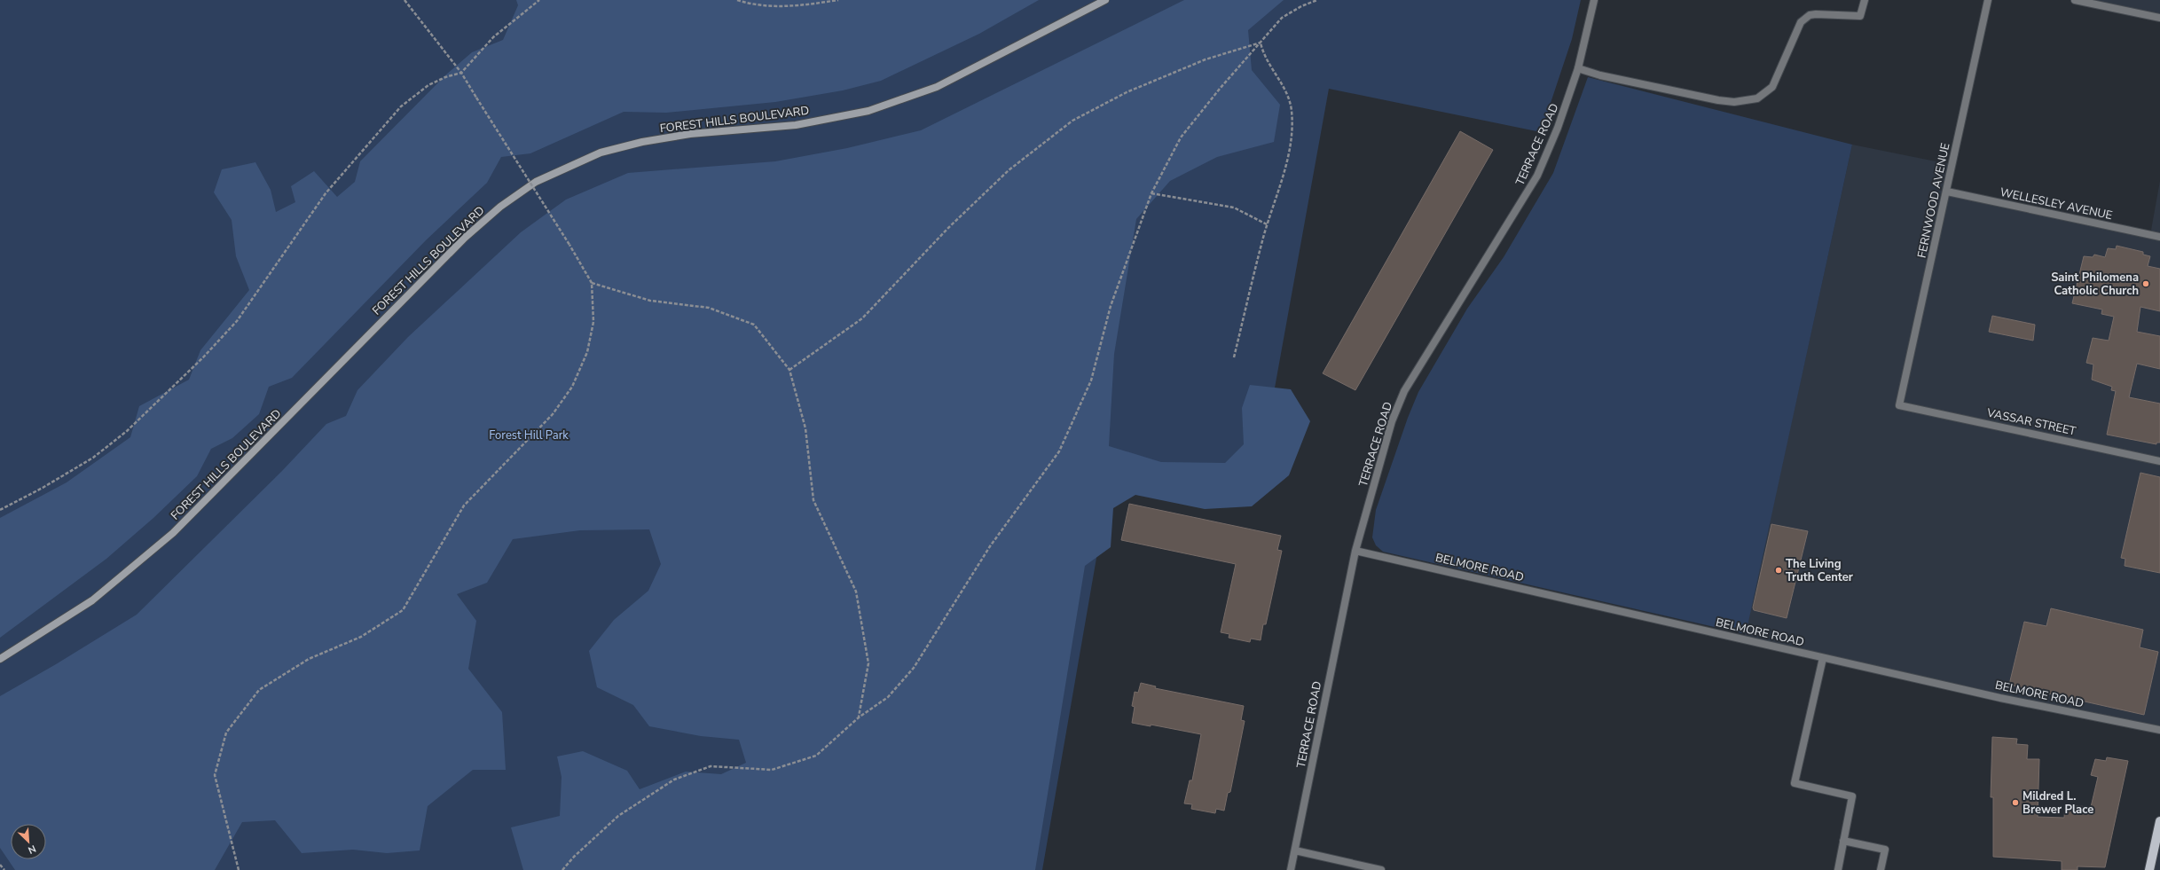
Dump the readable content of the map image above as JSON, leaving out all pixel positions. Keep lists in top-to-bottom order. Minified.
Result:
{"streets":{"street":["FOREST HILLS BOULEVARD","TERRACE ROAD","FERNWOOD AVENUE","WELLESLEY AVENUE","VASSAR STREET","BELMORE ROAD"]},"crossings":[["TERRACE ROAD","BELMORE ROAD"],["FERNWOOD AVENUE","WELLESLEY AVENUE"],["FERNWOOD AVENUE","VASSAR STREET"]],"parks":["Forest Hill Park"],"places":["Saint Philomena Catholic Church","The Living Truth Center","Mildred L. Brewer Place"],"north":"bottom right"}
